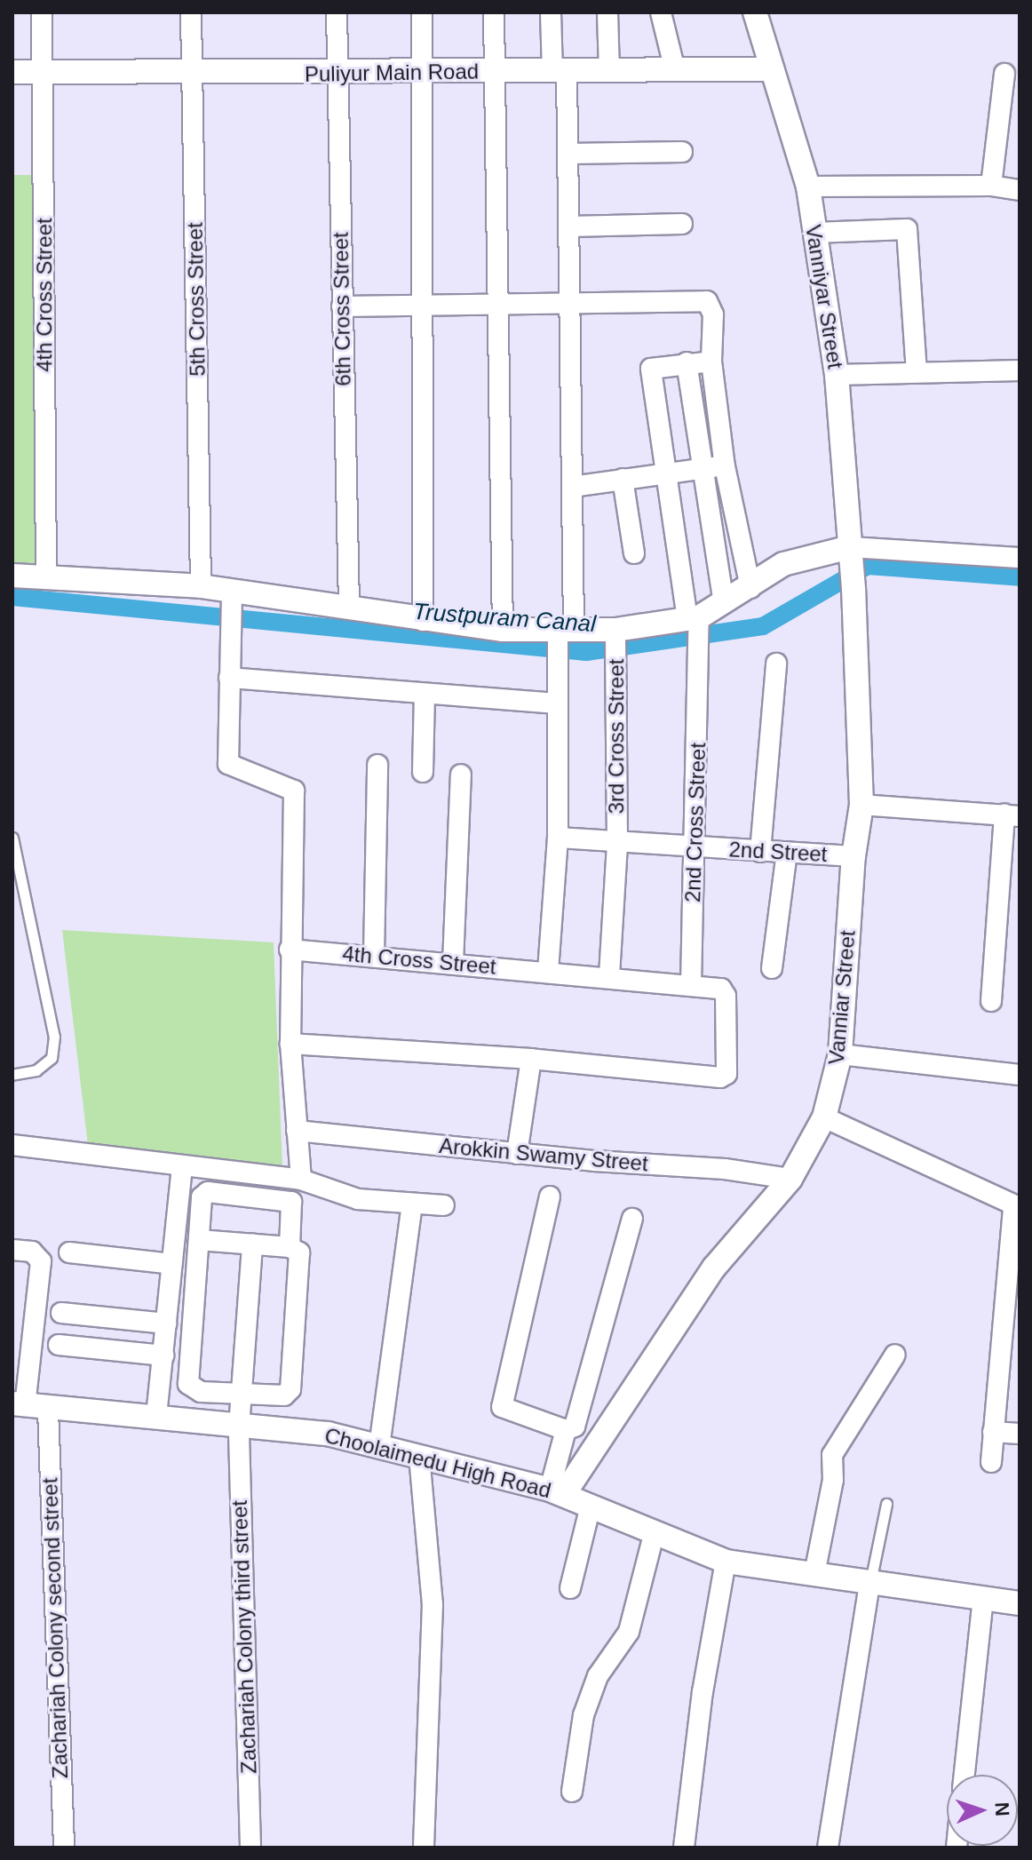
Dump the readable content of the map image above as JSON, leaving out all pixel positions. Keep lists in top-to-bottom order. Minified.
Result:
{"streets":{"street":["Puliyur Main Road","4th Cross Street","Vanniyar Street","5th Cross Street","6th Cross Street","3rd Cross Street","2nd Cross Street","2nd Street","Vanniar Street","Arokkin Swamy Street","Choolaimedu High Road","Zachariah Colony second street","Zachariah Colony third street"]},"crossings":[["Puliyur Main Road","4th Cross Street"],["Puliyur Main Road","Vanniyar Street"],["Puliyur Main Road","5th Cross Street"],["Puliyur Main Road","6th Cross Street"],["4th Cross Street","3rd Cross Street"],["4th Cross Street","2nd Cross Street"],["Vanniyar Street","Vanniar Street"],["3rd Cross Street","2nd Street"],["2nd Cross Street","2nd Street"],["2nd Street","Vanniar Street"],["Vanniar Street","Arokkin Swamy Street"],["Vanniar Street","Choolaimedu High Road"],["Choolaimedu High Road","Zachariah Colony second street"],["Choolaimedu High Road","Zachariah Colony third street"]],"water":["Trustpuram Canal"],"north":"right"}
